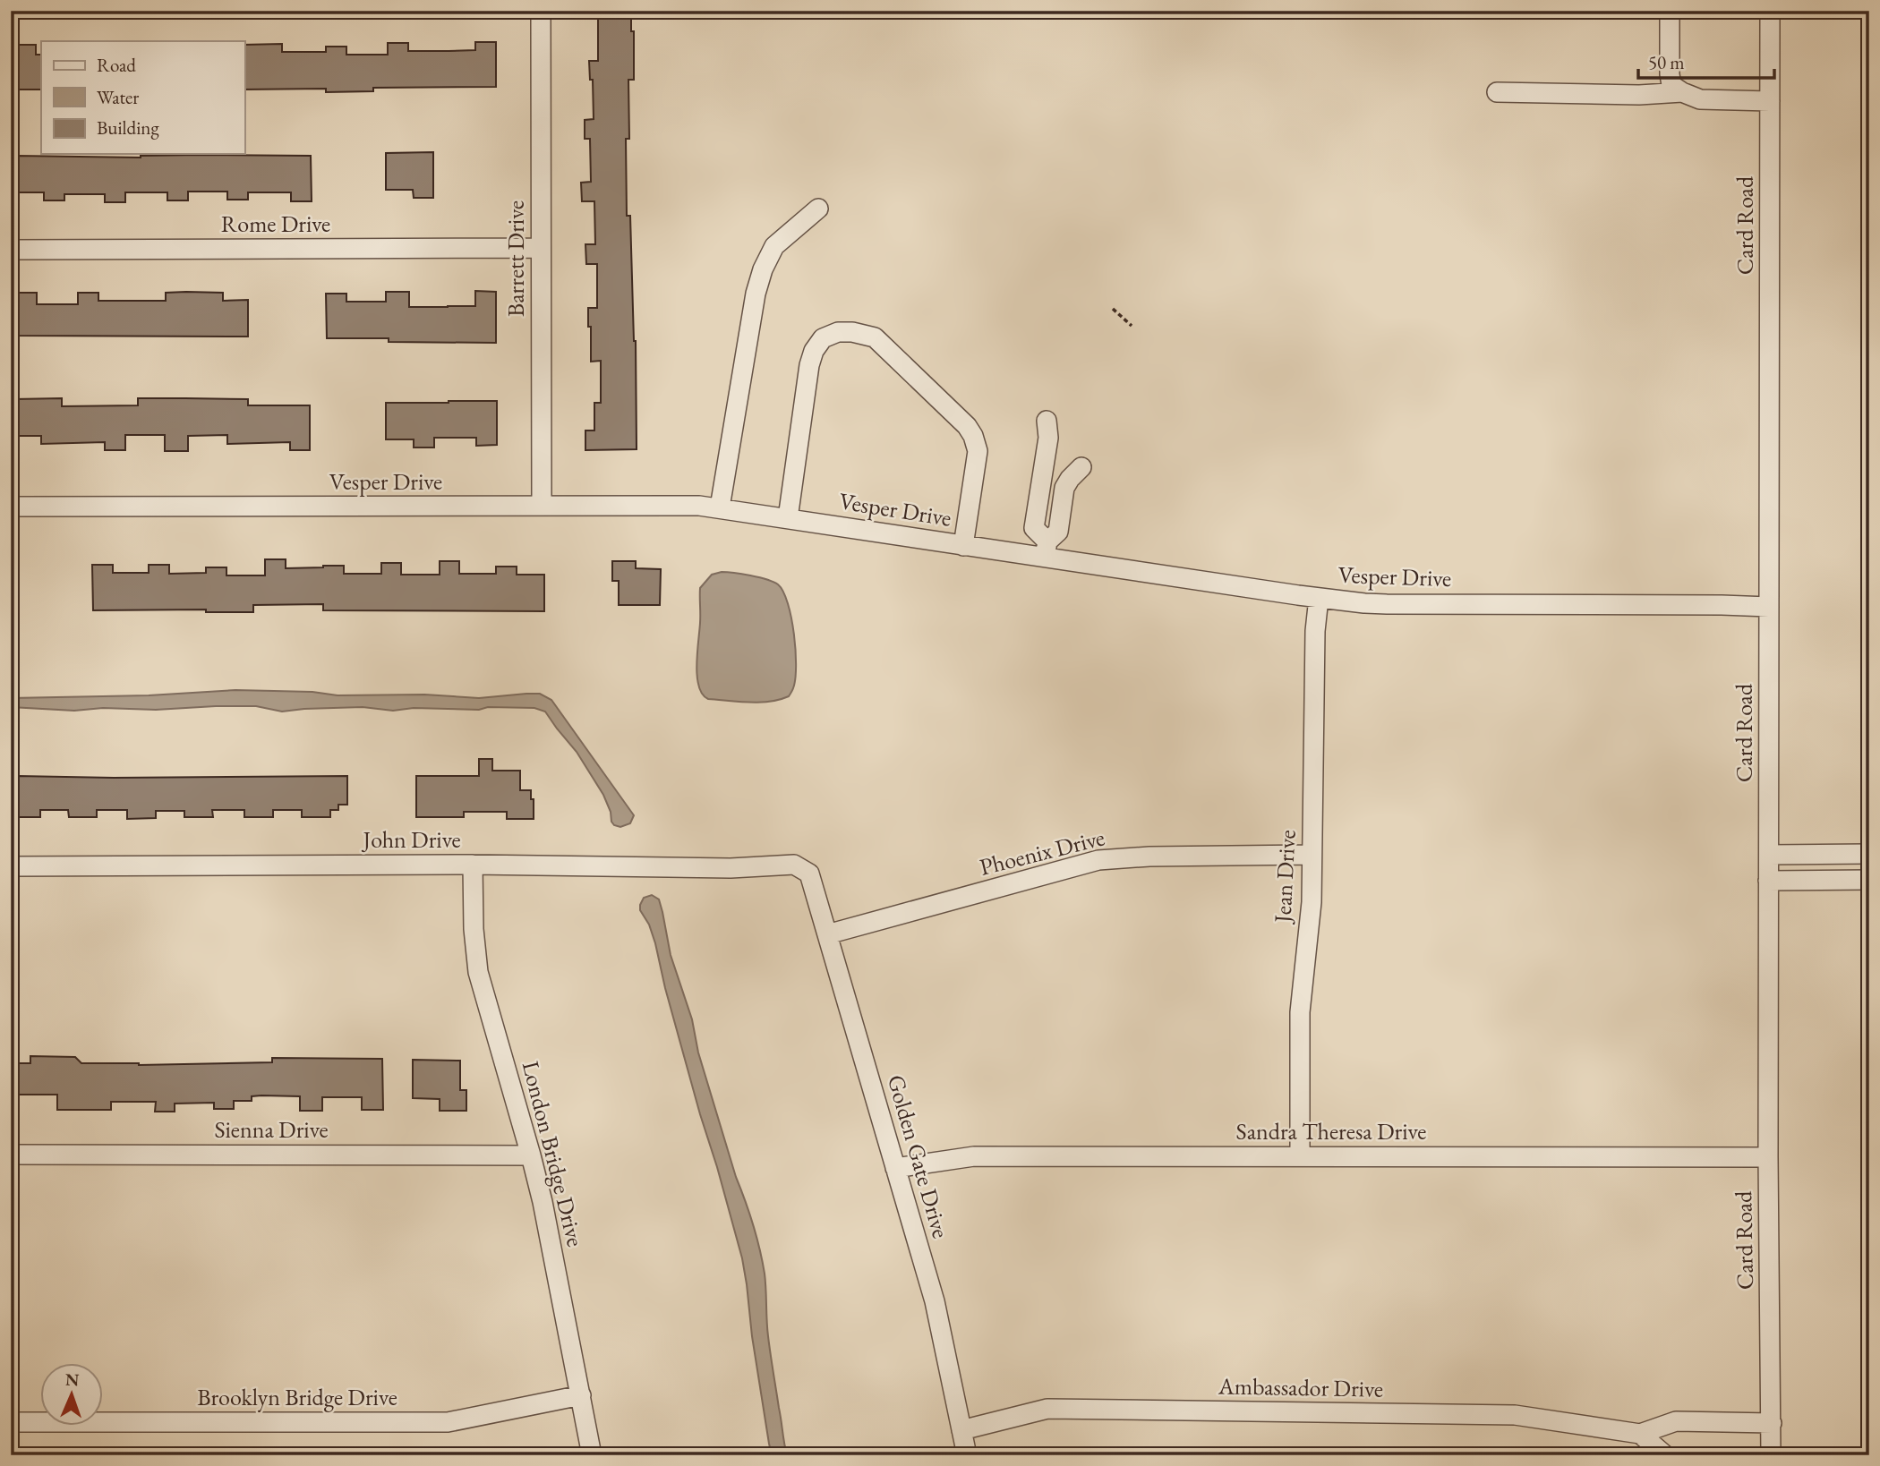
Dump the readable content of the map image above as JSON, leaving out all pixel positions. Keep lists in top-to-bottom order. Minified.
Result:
{"streets":{"street":["Rome Drive","Card Road","Barrett Drive","Vesper Drive","John Drive","Phoenix Drive","Jean Drive","Sienna Drive","Sandra Theresa Drive","London Bridge Drive","Golden Gate Drive","Ambassador Drive","Brooklyn Bridge Drive"]},"crossings":[["Rome Drive","Barrett Drive"],["Card Road","Vesper Drive"],["Card Road","Sandra Theresa Drive"],["Card Road","Ambassador Drive"],["Barrett Drive","Vesper Drive"],["Vesper Drive","Jean Drive"],["John Drive","London Bridge Drive"],["John Drive","Golden Gate Drive"],["Phoenix Drive","Jean Drive"],["Phoenix Drive","Golden Gate Drive"],["Jean Drive","Sandra Theresa Drive"],["Sienna Drive","London Bridge Drive"],["Sandra Theresa Drive","Golden Gate Drive"],["London Bridge Drive","Brooklyn Bridge Drive"],["Golden Gate Drive","Ambassador Drive"]],"legend":["Road","Water","Building"],"scale_bar":"50 m","north":"top"}
